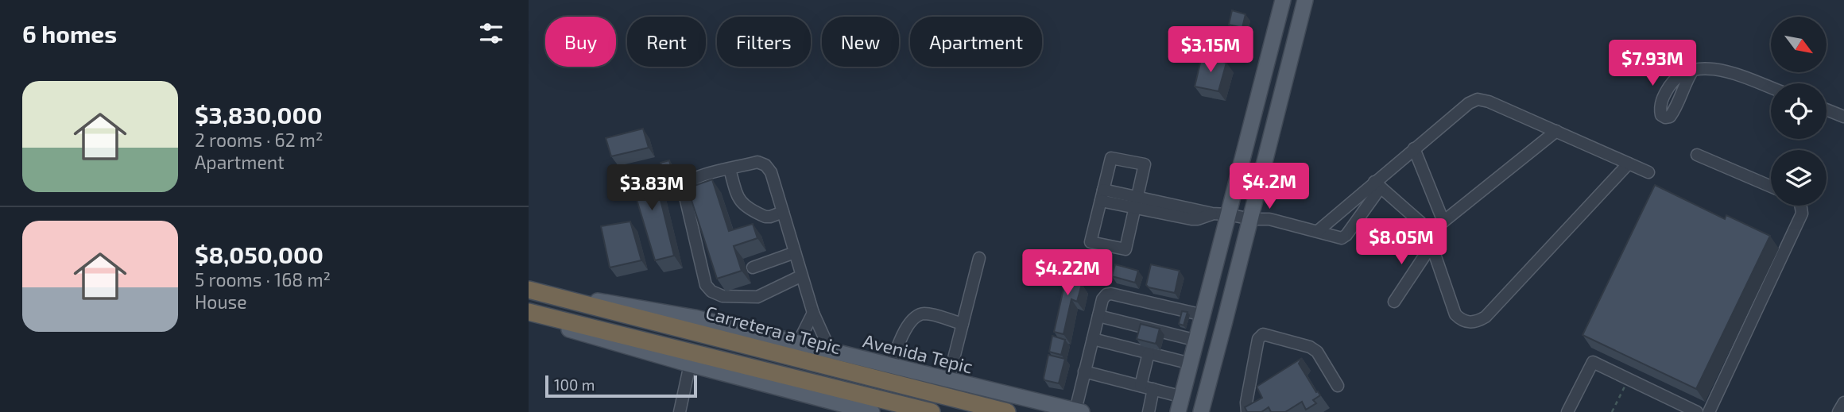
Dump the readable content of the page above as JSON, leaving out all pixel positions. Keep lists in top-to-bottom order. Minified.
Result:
{"streets":{"highway":["Carretera a Tepic"],"main road":["Avenida Tepic"]},"crossings":[["Carretera a Tepic","Avenida Tepic"]],"scale_bar":"100 m","north":"bottom right","page":{"heading":"6 homes","chip":["Buy","Rent","Filters","New","Apartment"],"price":["$3.15M","$7.93M","$4.2M","$3.83M","$8.05M","$4.22M"],"list":[{"name":"$3,830,000","note":"2 rooms · 62 m² · Apartment"},{"name":"$8,050,000","note":"5 rooms · 168 m² · House"}],"scale":"100 m"}}
